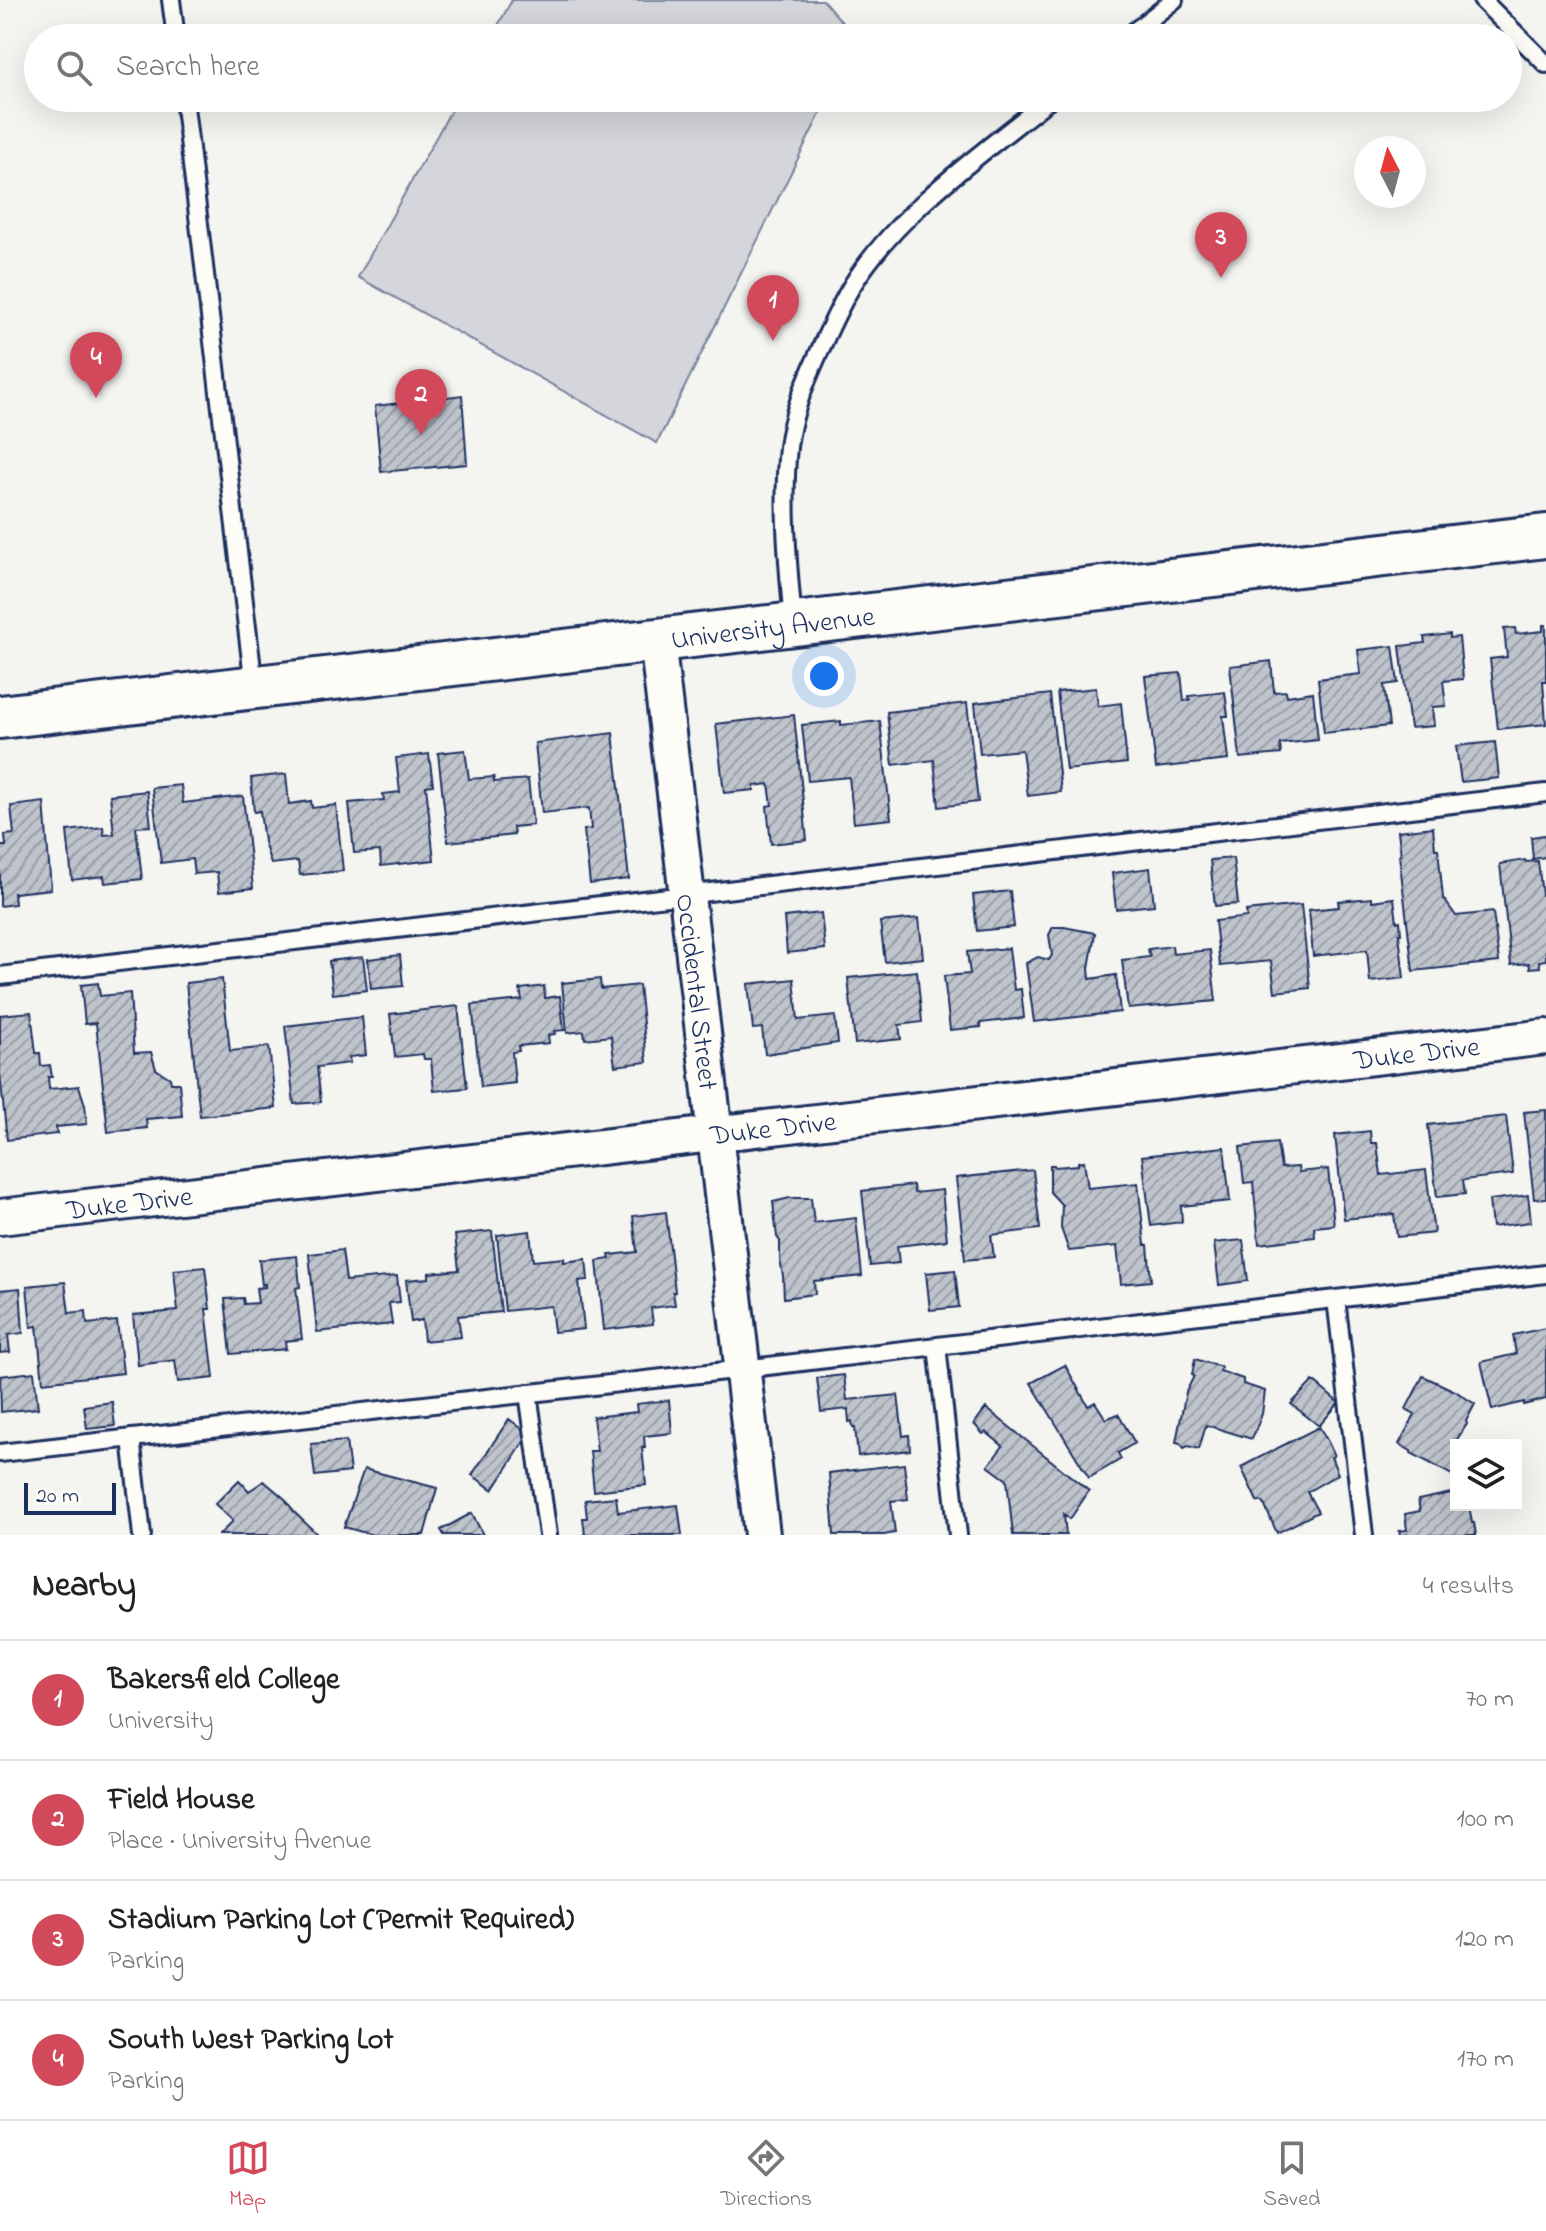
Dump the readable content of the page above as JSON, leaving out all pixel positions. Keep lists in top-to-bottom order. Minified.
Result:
{"streets":{"street":["University Avenue","Occidental Street","Duke Drive"]},"crossings":[["University Avenue","Occidental Street"],["Occidental Street","Duke Drive"]],"scale_bar":"20 m","north":"top","page":{"search":"Search here","pins":["3","1","4","2"],"scale":"20 m","heading":["Nearby","4 results"],"list":[{"mark":"1","name":"Bakersfield College","note":"University","value":"70 m"},{"mark":"2","name":"Field House","note":"Place · University Avenue","value":"100 m"},{"mark":"3","name":"Stadium Parking Lot (Permit Required)","note":"Parking","value":"120 m"},{"mark":"4","name":"South West Parking Lot","note":"Parking","value":"170 m"}],"nav":["Map","Directions","Saved"]}}
